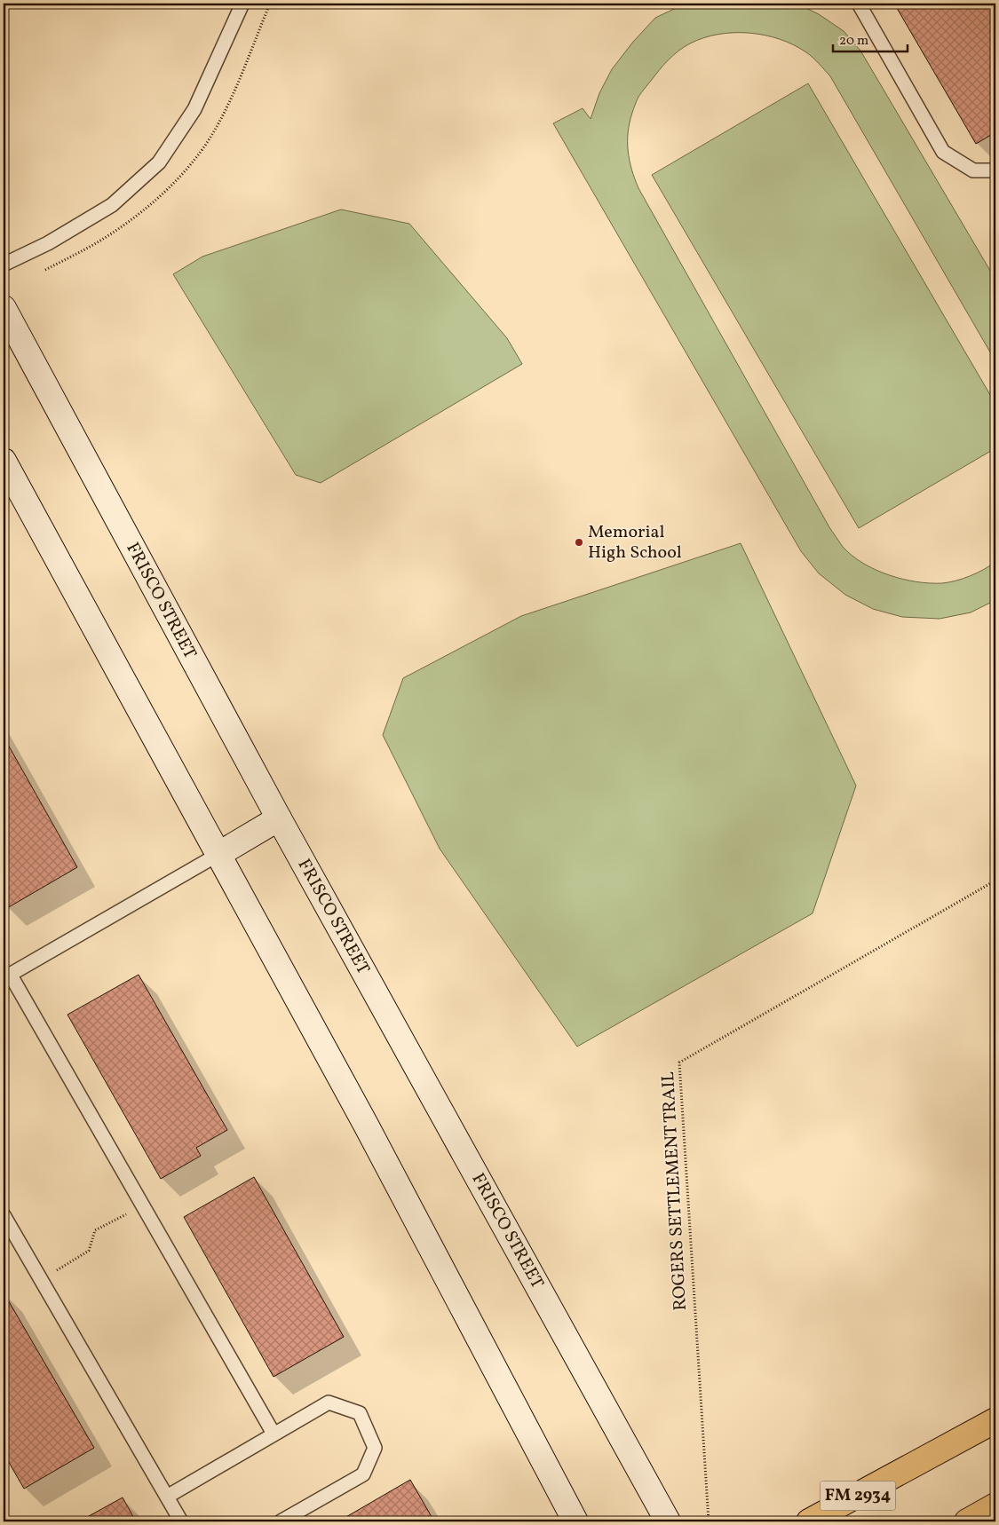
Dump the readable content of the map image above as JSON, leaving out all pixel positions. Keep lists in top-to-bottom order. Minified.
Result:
{"streets":{"main road":["FM 2934"],"street":["FRISCO STREET"],"path":["ROGERS SETTLEMENT TRAIL"]},"places":["Memorial High School"],"scale_bar":"20 m"}
